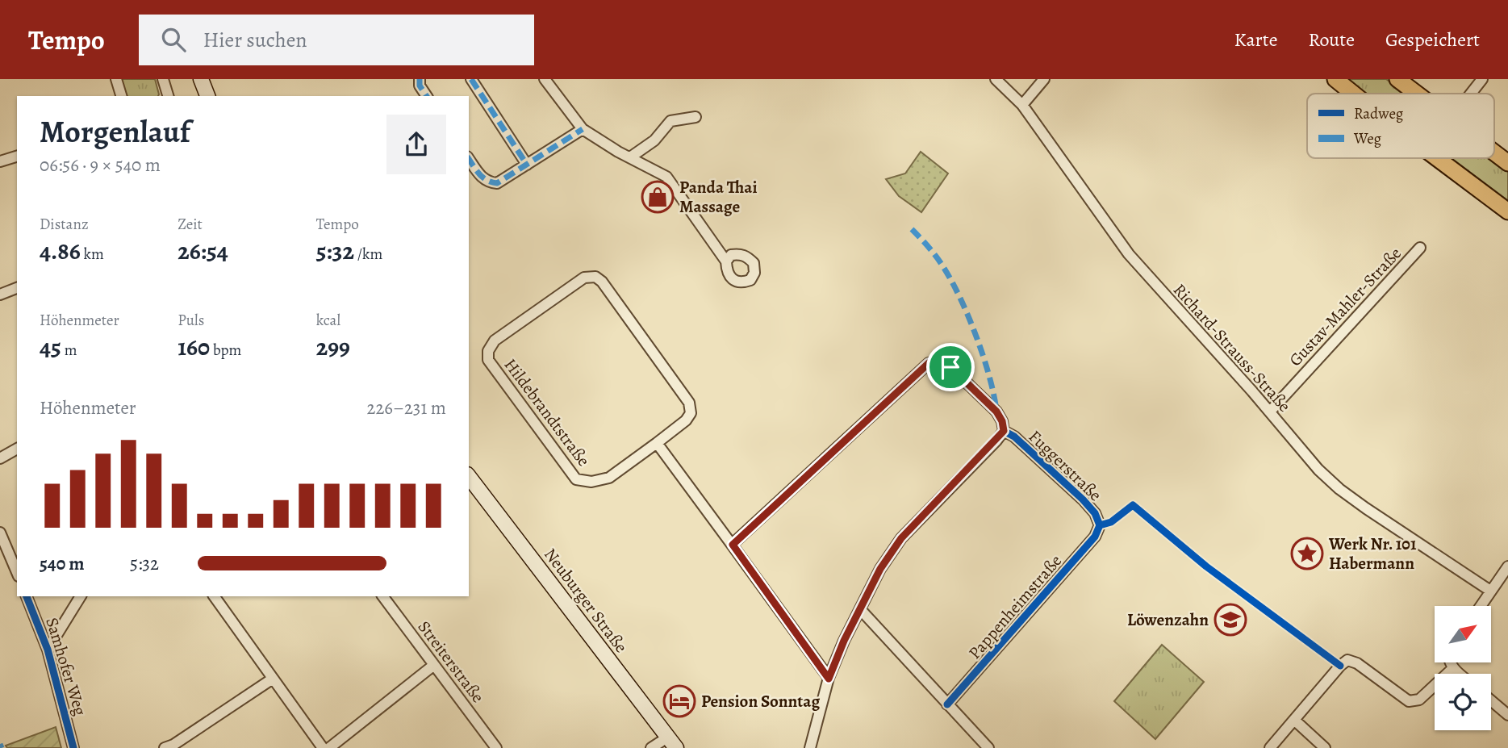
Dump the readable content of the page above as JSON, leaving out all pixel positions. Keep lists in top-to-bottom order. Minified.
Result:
{"streets":{"main road":["Neuburger Straße"],"street":["Gustav-Mahler-Straße","Richard-Strauss-Straße","Hildebrandtstraße","Fuggerstraße","Pappenheimstraße","Streiterstraße","Samhofer Weg"]},"crossings":[["Gustav-Mahler-Straße","Richard-Strauss-Straße"],["Fuggerstraße","Pappenheimstraße"]],"places":{"shop":["Panda Thai Massage"],"place":["Werk Nr. 101 Habermann"],"school or university":["Löwenzahn"],"hotel":["Pension Sonntag"]},"legend":["Radweg","Weg"],"north":"top right","page":{"header":"Tempo","search":"Hier suchen","nav":["Karte","Route","Gespeichert"],"heading":["Morgenlauf","06:56 · 9 × 540 m"],"stats":[["Distanz","4.86 km"],["Zeit","26:54"],["Tempo","5:32 /km"],["Höhenmeter","45 m"],["Puls","160 bpm"],["kcal","299"]],"chart":["Höhenmeter","226–231 m"],"list":[{"name":"540 m","note":"5:32"}]}}
